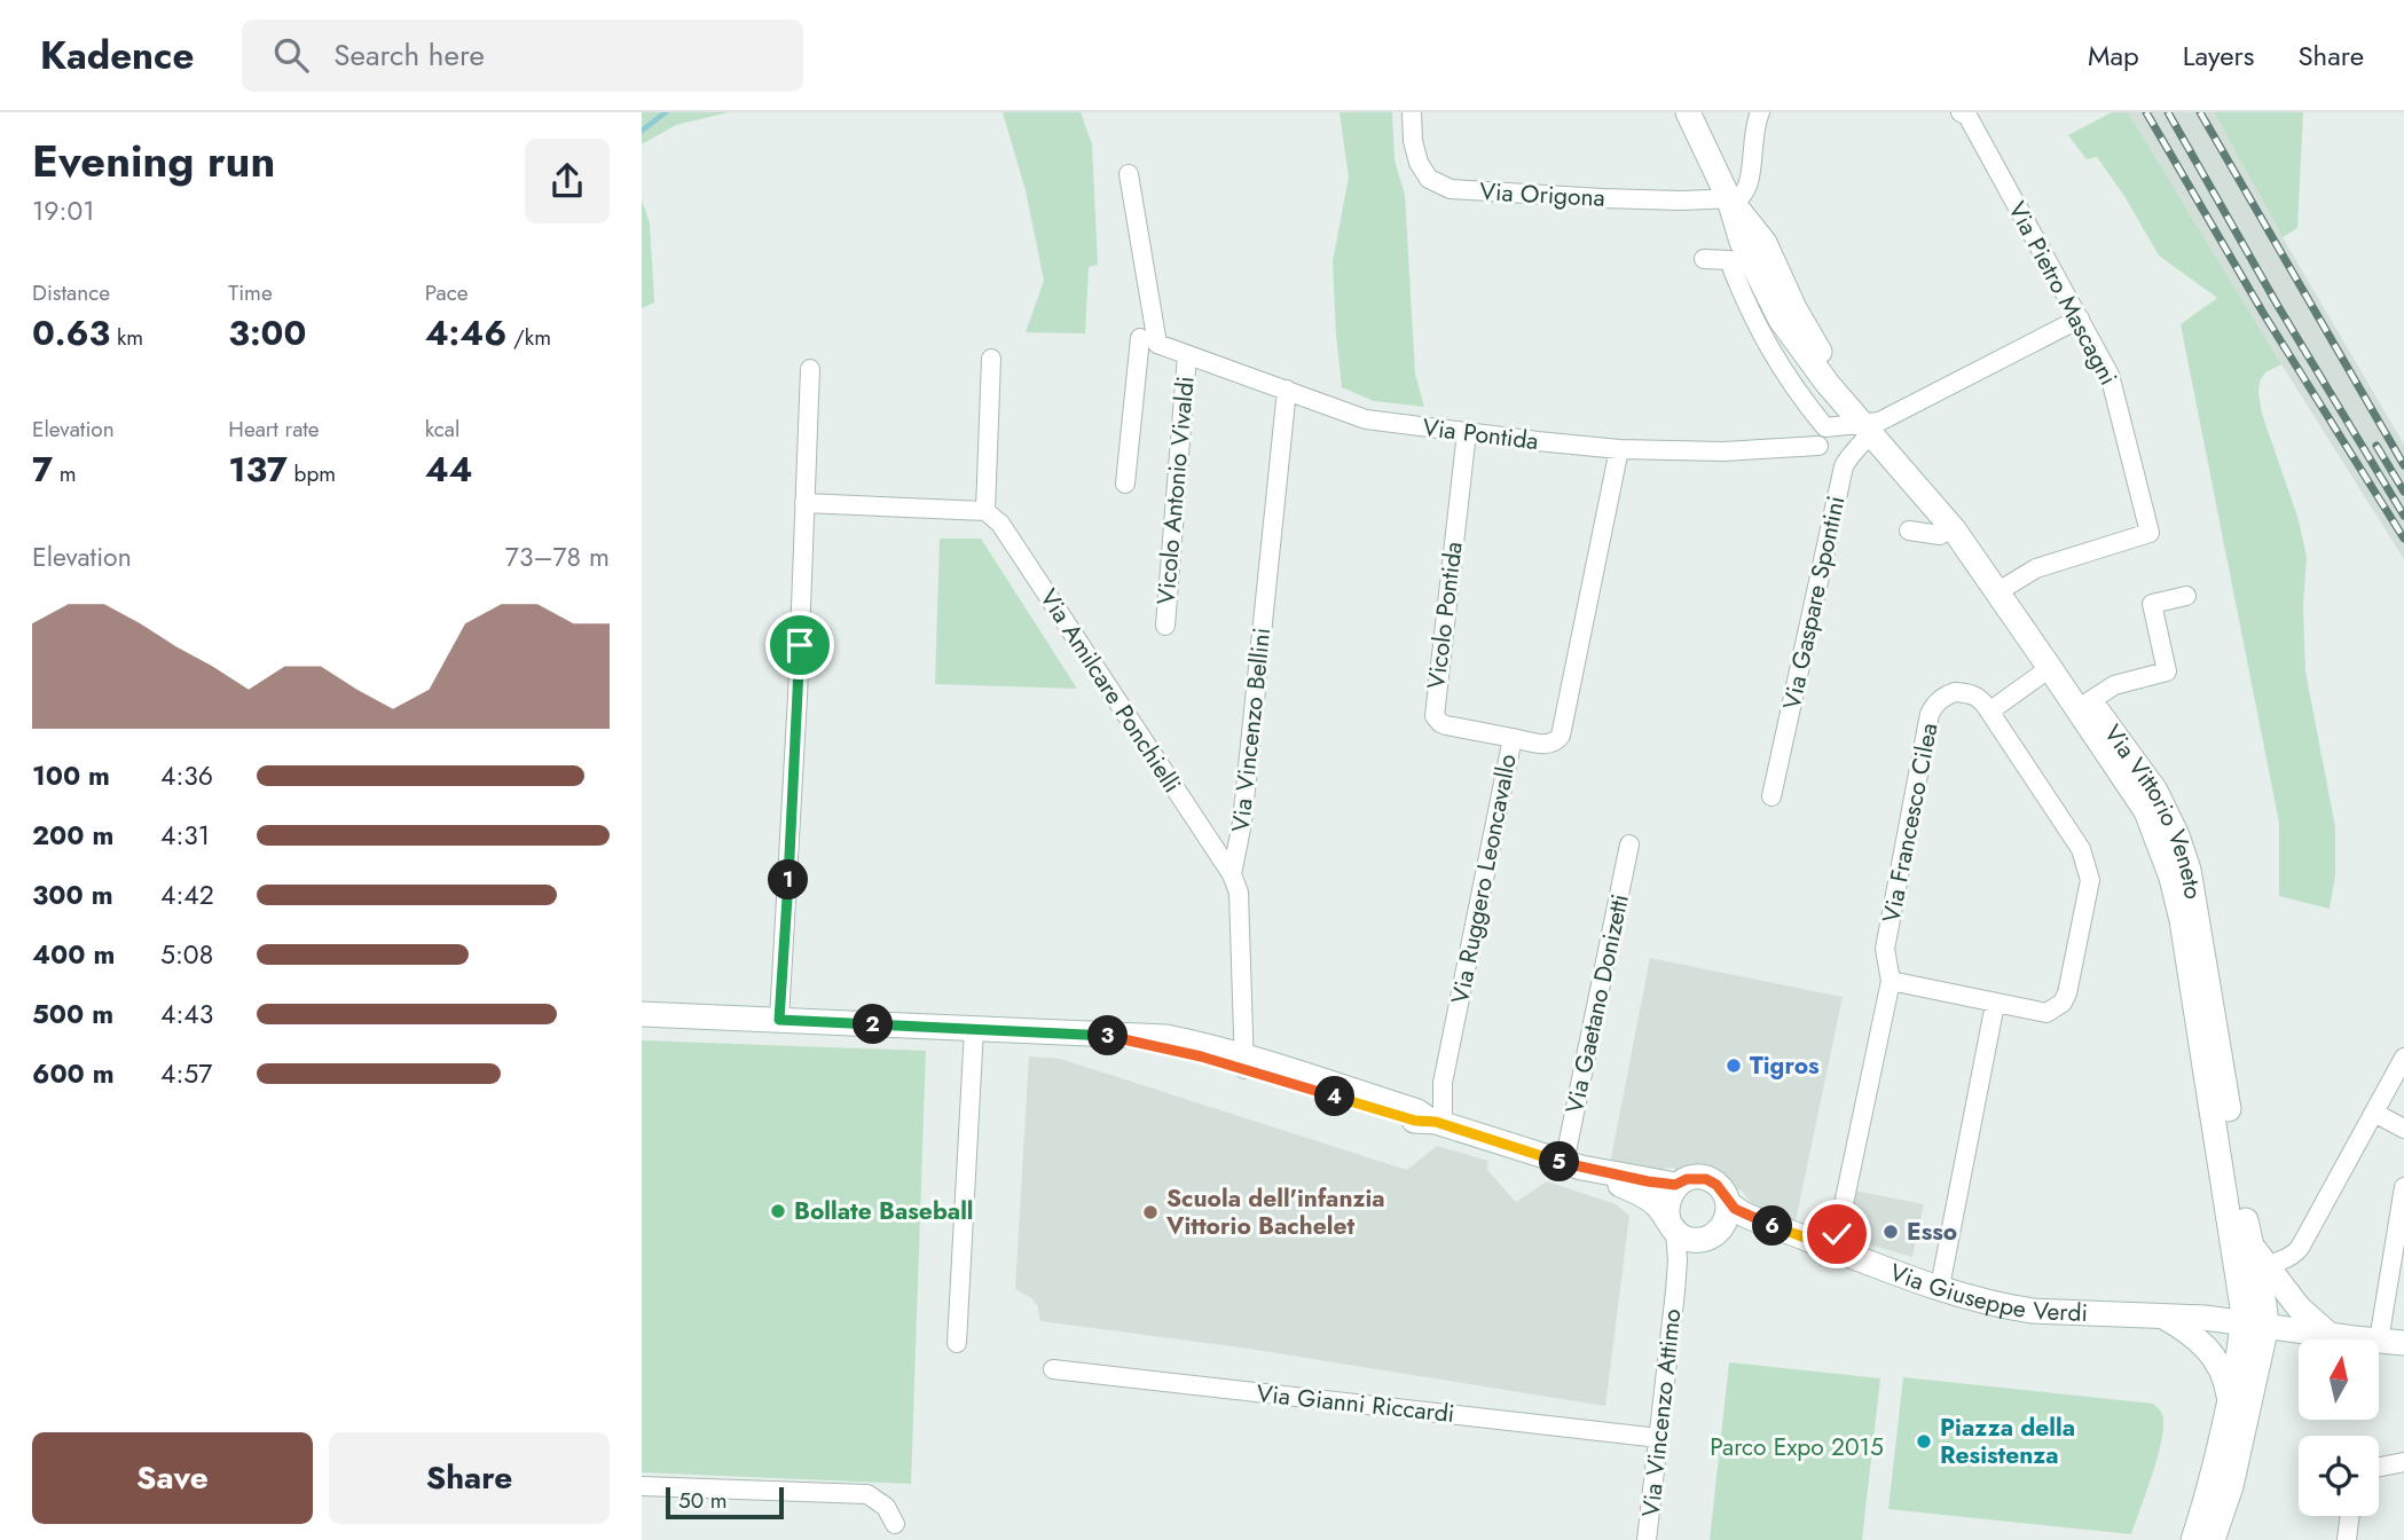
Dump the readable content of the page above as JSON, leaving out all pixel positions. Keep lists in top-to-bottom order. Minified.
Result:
{"streets":{"street":["Via Origona","Via Pietro Mascagni","Via Pontida","Vicolo Antonio Vivaldi","Via Gaspare Spontini","Vicolo Pontida","Via Amilcare Ponchielli","Via Vincenzo Bellini","Via Vittorio Veneto","Via Francesco Cilea","Via Ruggero Leoncavallo","Via Gaetano Donizetti","Via Giuseppe Verdi","Via Gianni Riccardi","Via Vincenzo Attimo"]},"crossings":[["Via Origona","Via Vittorio Veneto"],["Via Pietro Mascagni","Via Vittorio Veneto"],["Via Pontida","Vicolo Antonio Vivaldi"],["Via Pontida","Vicolo Pontida"],["Via Pontida","Via Vincenzo Bellini"],["Via Pontida","Via Ruggero Leoncavallo"],["Via Gaspare Spontini","Via Vittorio Veneto"],["Vicolo Pontida","Via Ruggero Leoncavallo"],["Via Amilcare Ponchielli","Via Vincenzo Bellini"],["Via Vittorio Veneto","Via Giuseppe Verdi"],["Via Francesco Cilea","Via Giuseppe Verdi"],["Via Giuseppe Verdi","Via Vincenzo Attimo"],["Via Gianni Riccardi","Via Vincenzo Attimo"]],"parks":["Parco Expo 2015"],"places":["Tigros","Bollate Baseball","Scuola dell'infanzia Vittorio Bachelet","Esso","Piazza della Resistenza"],"scale_bar":"50 m","north":"top","page":{"header":"Kadence","search":"Search here","nav":["Map","Layers","Share"],"heading":["Evening run","19:01"],"stats":[["Distance","0.63 km"],["Time","3:00"],["Pace","4:46 /km"],["Elevation","7 m"],["Heart rate","137 bpm"],["kcal","44"]],"chart":["Elevation","73–78 m"],"list":[{"name":"100 m","note":"4:36"},{"name":"200 m","note":"4:31"},{"name":"300 m","note":"4:42"},{"name":"400 m","note":"5:08"},{"name":"500 m","note":"4:43"},{"name":"600 m","note":"4:57"}],"pins":["1","2","3","4","5","6"],"buttons":["Save","Share"],"scale":"50 m"}}
